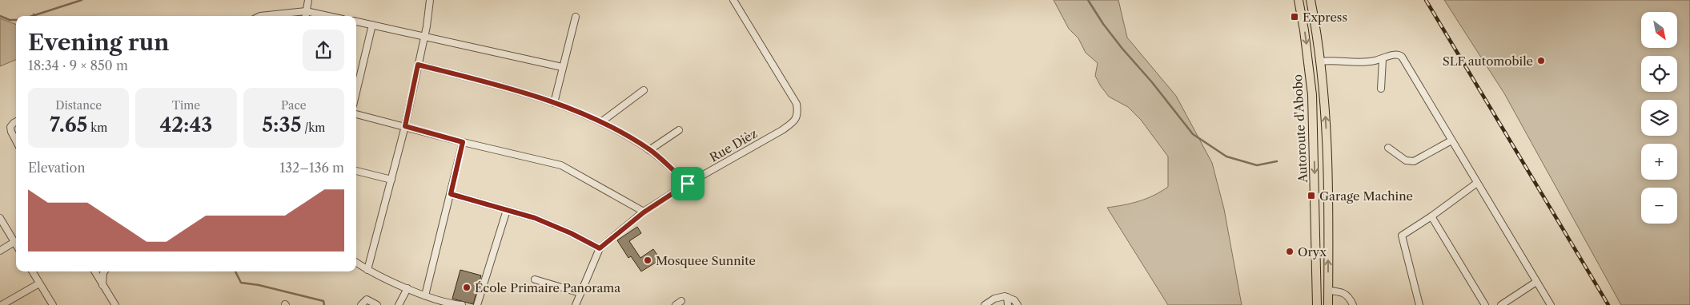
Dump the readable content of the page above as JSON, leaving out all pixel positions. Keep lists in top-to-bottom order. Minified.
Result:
{"streets":{"main road":["Autoroute d'Abobo"],"street":["Rue Dièz"]},"places":{"transit":["Express","Garage Machine"],"other":["SLF automobile","Oryx","Mosquee Sunnite","École Primaire Panorama"]},"north":"bottom right","page":{"map_buttons":["+","−"],"heading":["Evening run","18:34 · 9 × 850 m"],"stats":[["Distance","7.65 km"],["Time","42:43"],["Pace","5:35 /km"]],"chart":["Elevation","132–136 m"]}}
